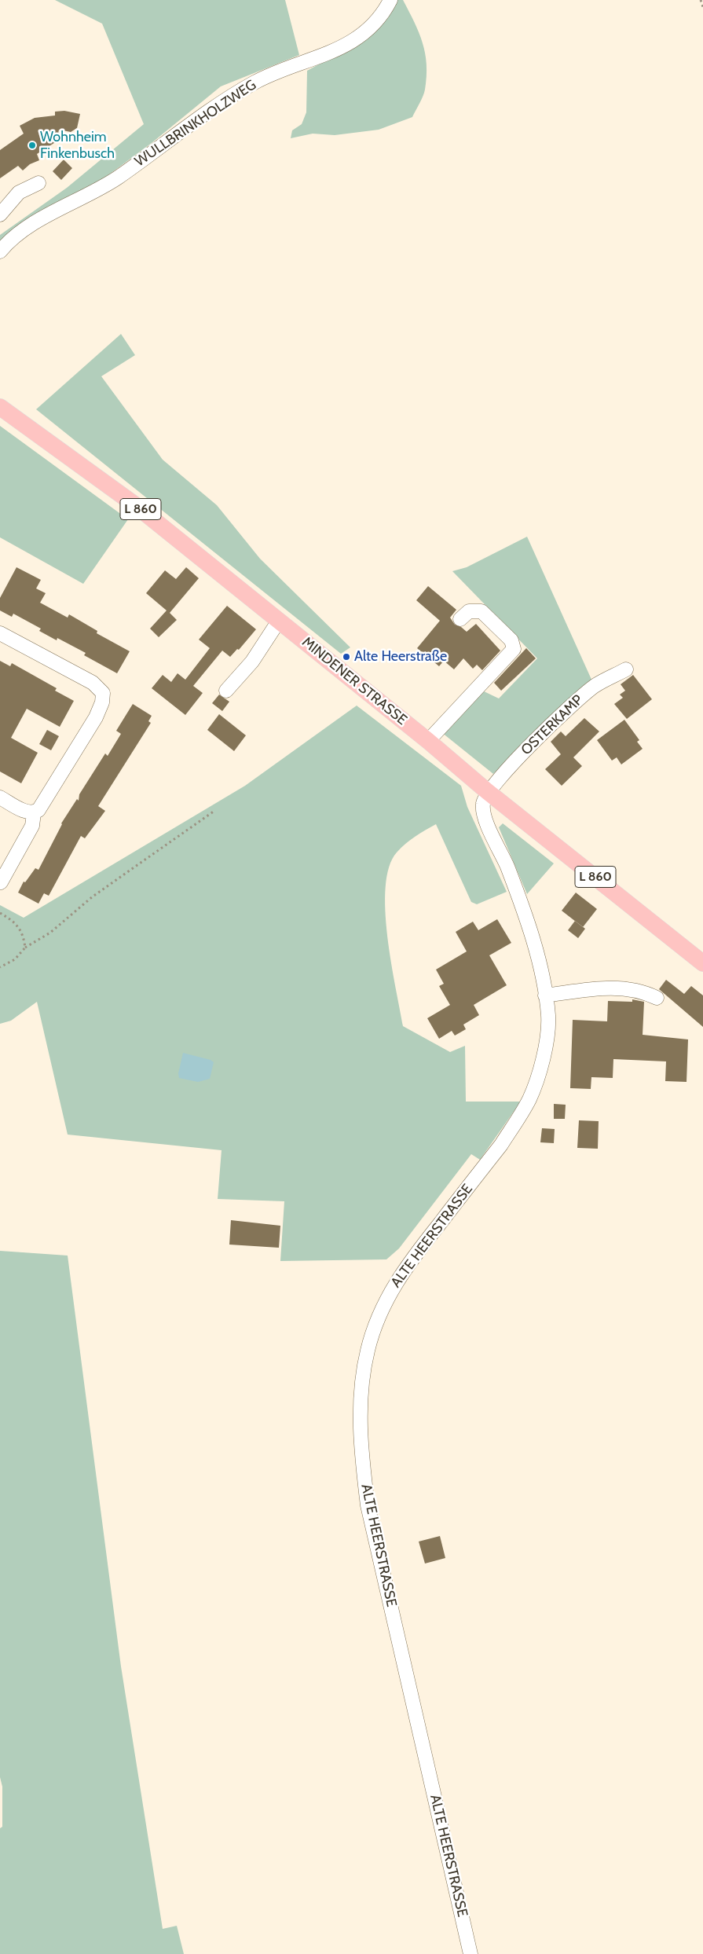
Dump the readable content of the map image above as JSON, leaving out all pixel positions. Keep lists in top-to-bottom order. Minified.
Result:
{"streets":{"main road":["L 860","MINDENER STRASSE"],"street":["WULLBRINKHOLZWEG","OSTERKAMP","ALTE HEERSTRASSE"]},"crossings":[["MINDENER STRASSE","OSTERKAMP"],["MINDENER STRASSE","ALTE HEERSTRASSE"],["OSTERKAMP","ALTE HEERSTRASSE"]],"places":["Wohnheim Finkenbusch","Alte Heerstraße"]}
